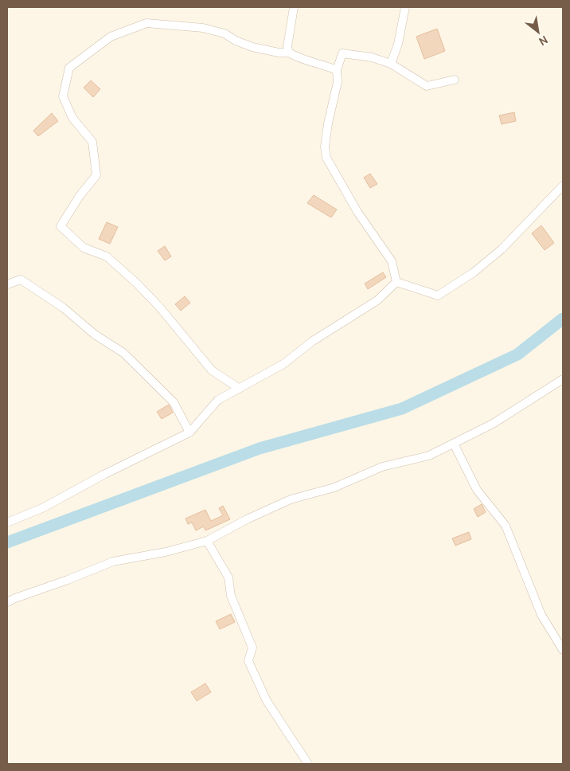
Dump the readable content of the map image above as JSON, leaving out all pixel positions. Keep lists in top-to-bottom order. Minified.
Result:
{"north":"bottom right"}
